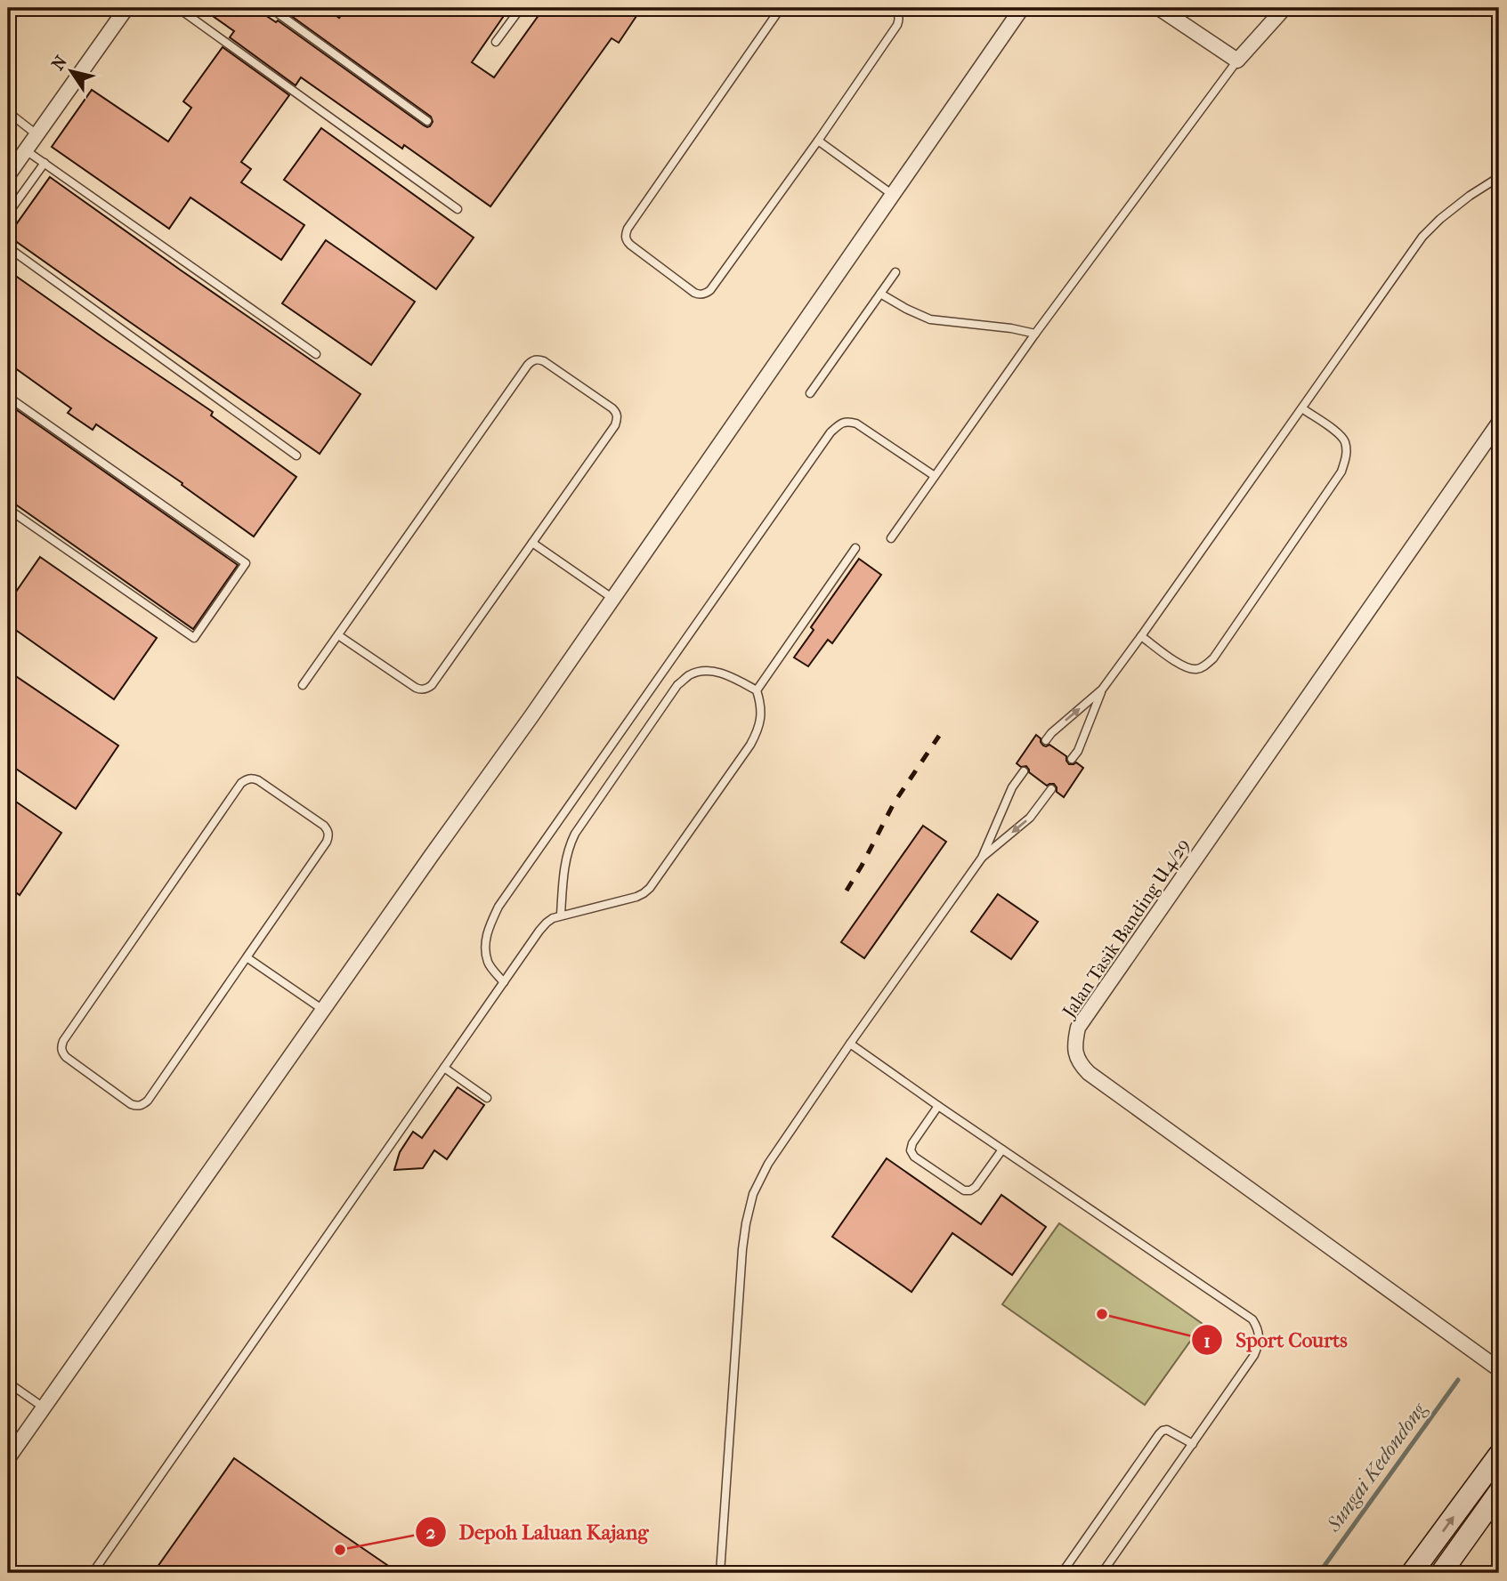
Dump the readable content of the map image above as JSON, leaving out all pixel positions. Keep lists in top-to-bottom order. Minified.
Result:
{"streets":{"street":["Jalan Tasik Banding U4/29"]},"water":["Sungai Kedondong"],"places":["Sport Courts","Depoh Laluan Kajang"],"north":"top left"}
